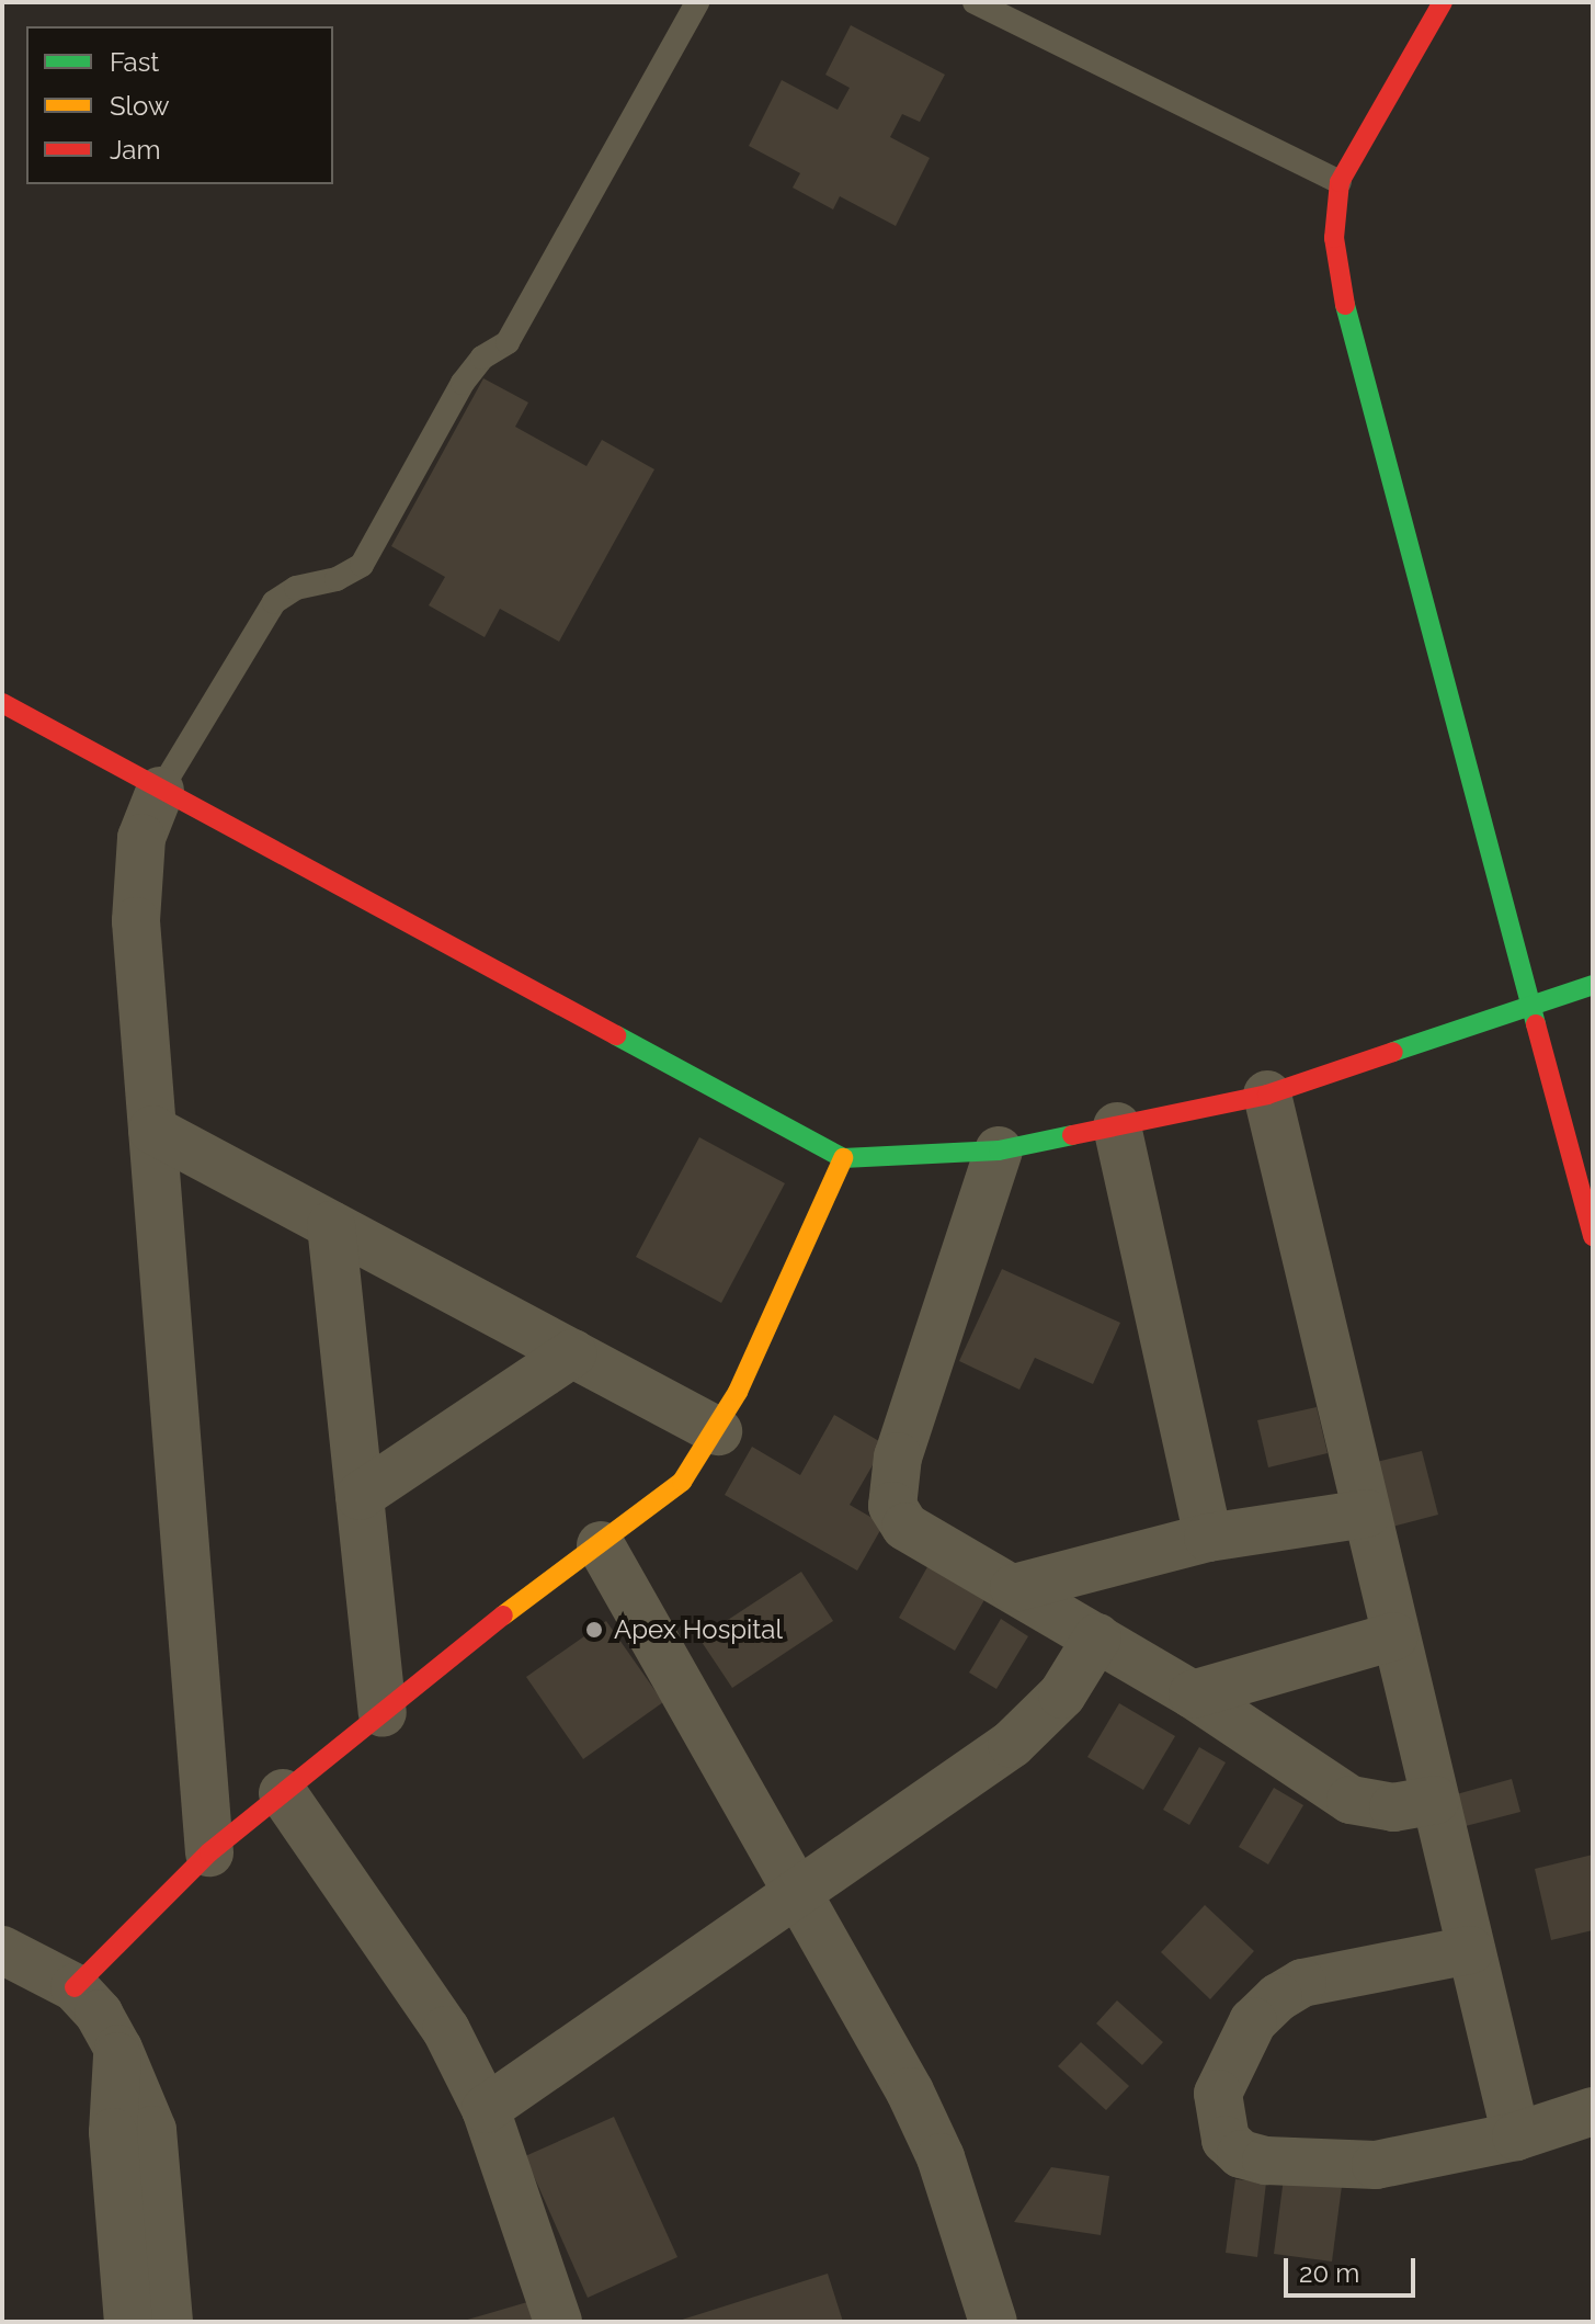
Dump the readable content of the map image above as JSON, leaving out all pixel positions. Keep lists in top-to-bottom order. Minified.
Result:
{"places":["Apex Hospital"],"legend":["Fast","Slow","Jam"],"scale_bar":"20 m"}
